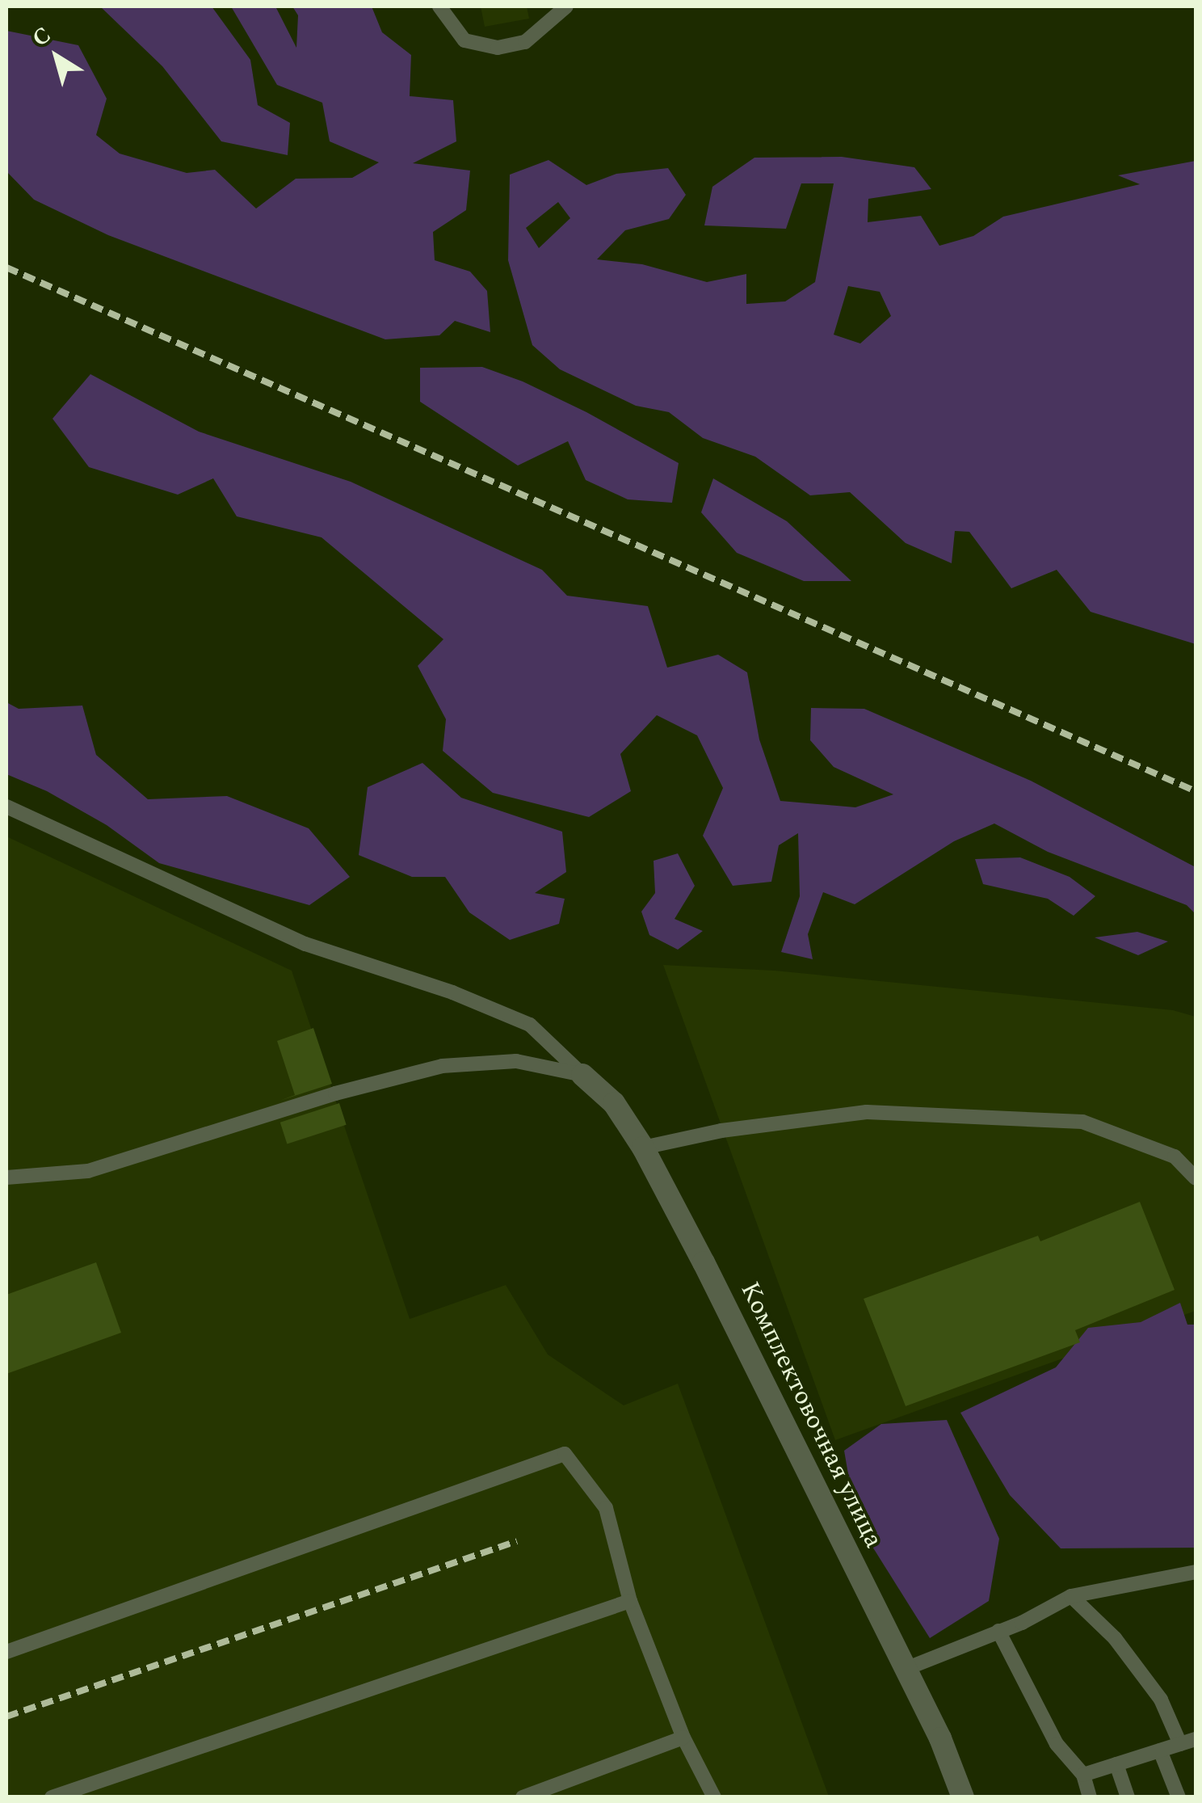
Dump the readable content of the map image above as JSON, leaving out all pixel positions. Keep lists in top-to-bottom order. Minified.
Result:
{"streets":{"street":["Комплектовочная улица"]},"north":"top left"}
